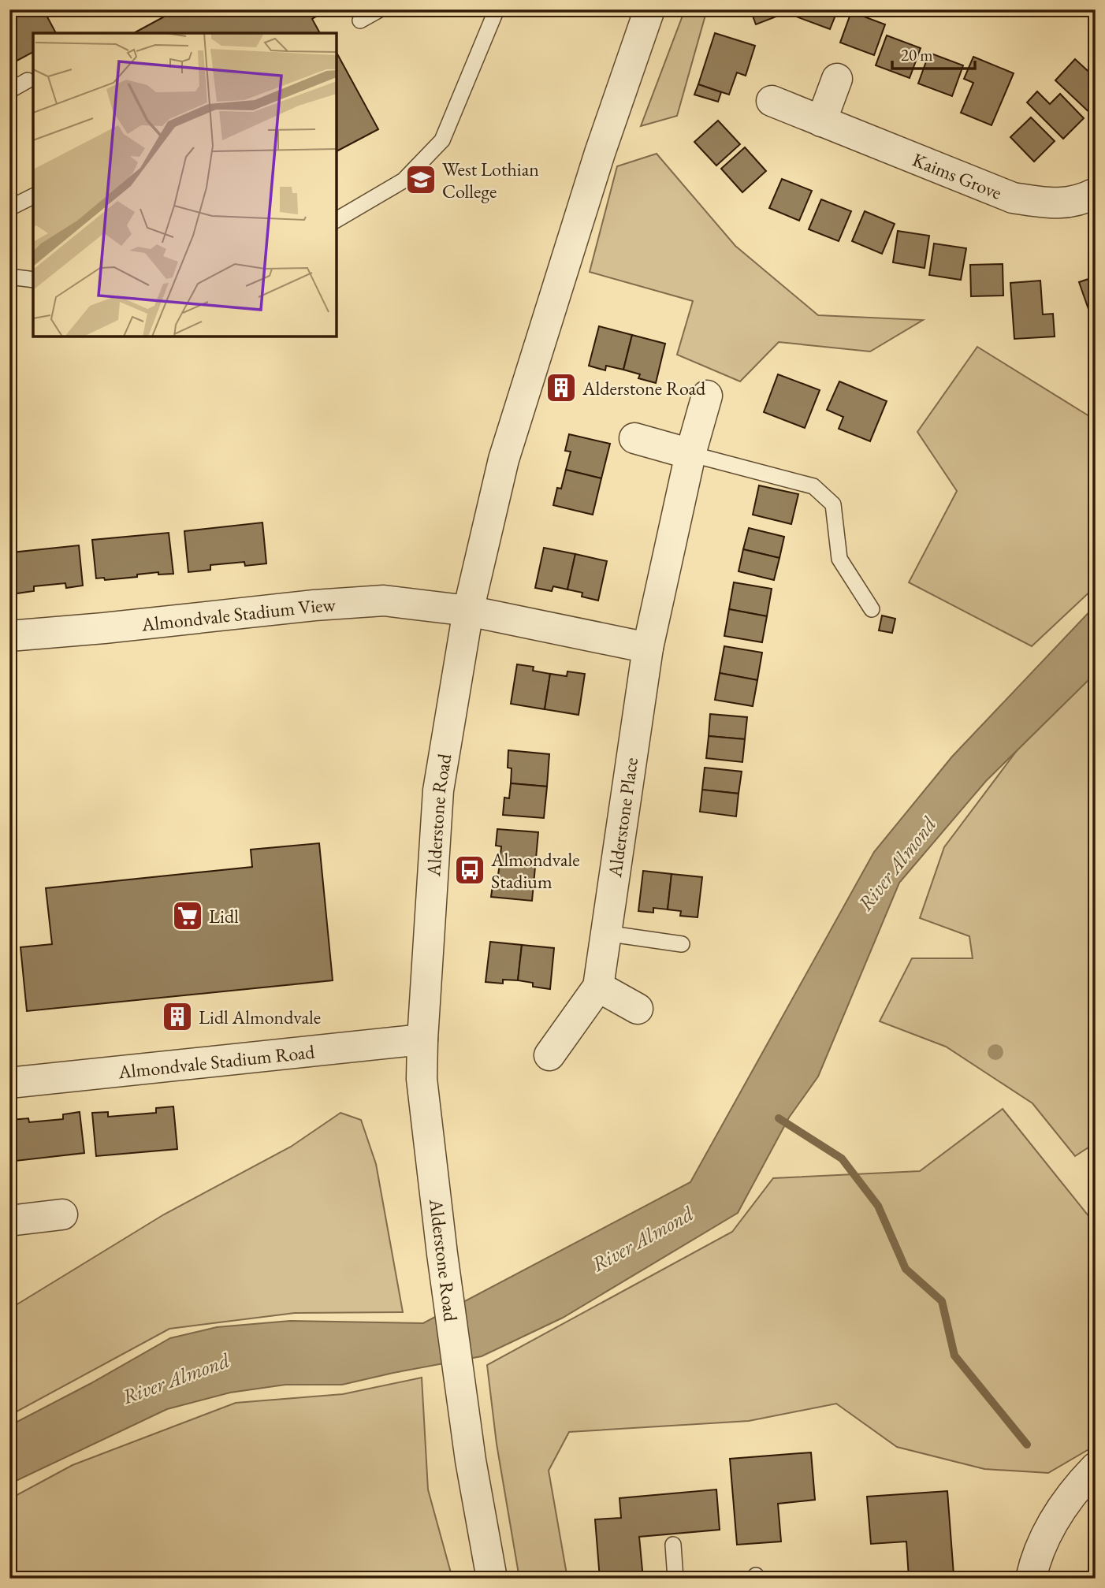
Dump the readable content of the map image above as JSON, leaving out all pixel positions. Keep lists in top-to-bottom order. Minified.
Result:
{"streets":{"street":["Kaims Grove","Almondvale Stadium View","Alderstone Road","Alderstone Place","Almondvale Stadium Road"]},"crossings":[["Almondvale Stadium View","Alderstone Road"],["Alderstone Road","Almondvale Stadium Road"]],"water":["River Almond"],"places":{"school or university":["West Lothian College"],"building":["Alderstone Road","Lidl Almondvale"],"bus stop":["Almondvale Stadium"],"supermarket":["Lidl"]},"scale_bar":"20 m"}
